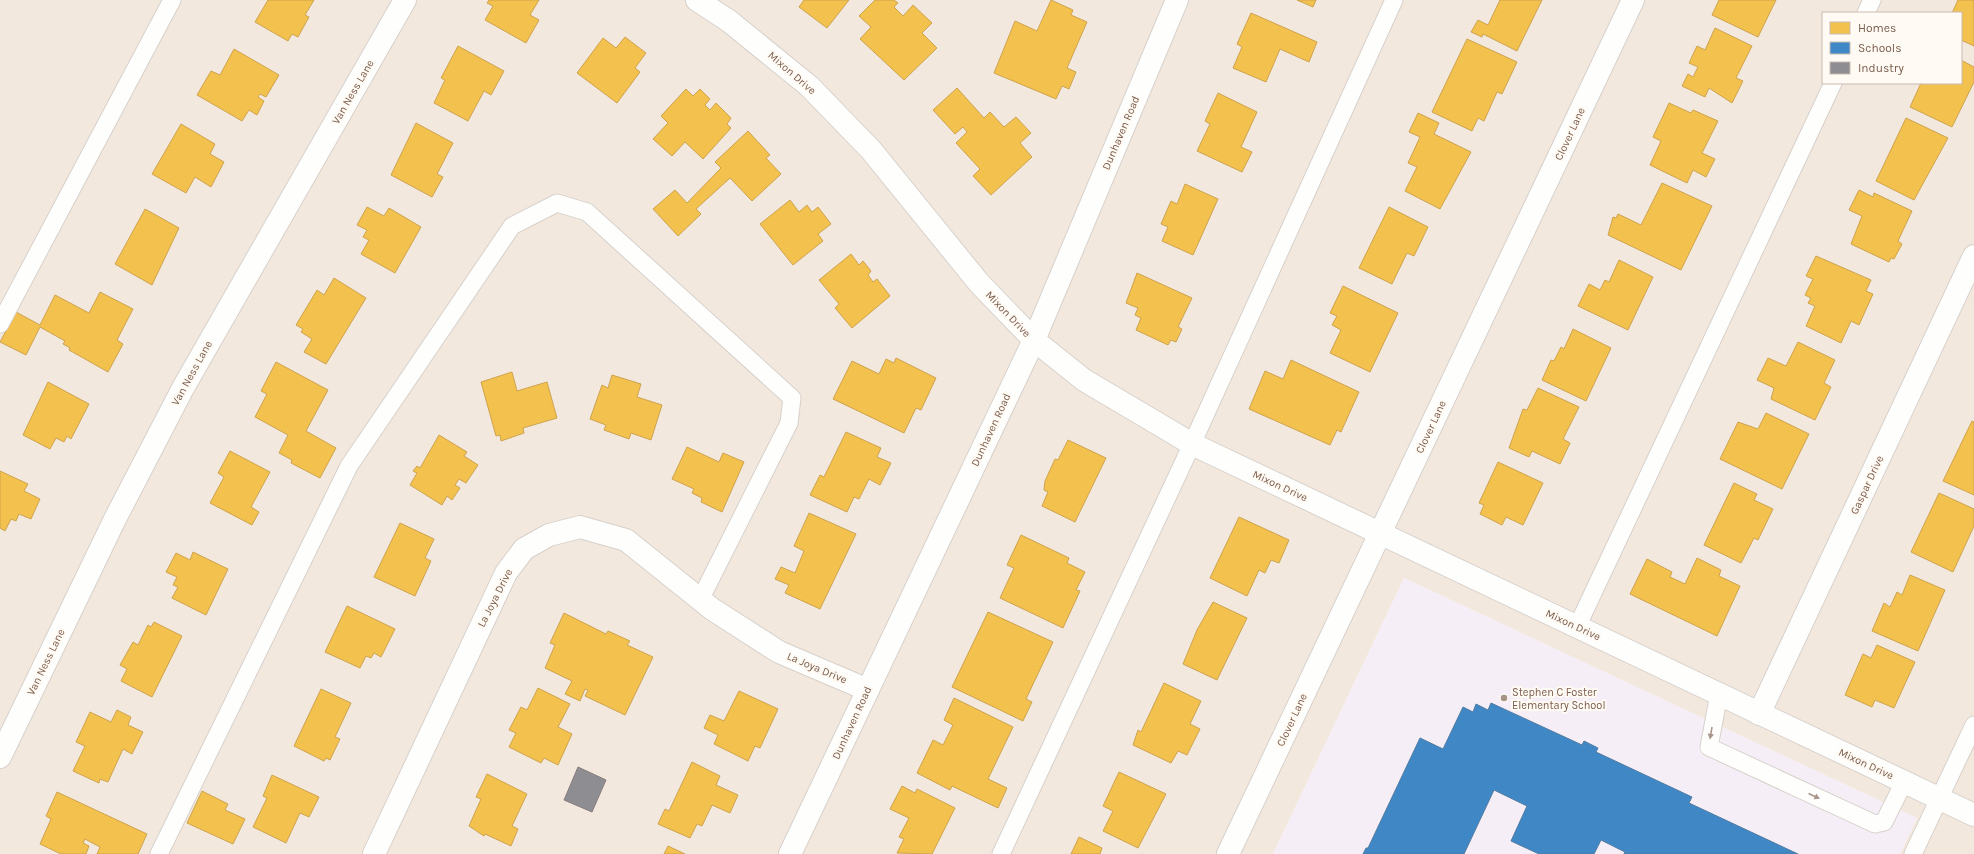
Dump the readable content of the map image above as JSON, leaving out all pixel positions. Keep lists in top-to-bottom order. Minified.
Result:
{"streets":{"street":["Mixon Drive","Van Ness Lane","Dunhaven Road","Clover Lane","Gaspar Drive","La Joya Drive"]},"crossings":[["Mixon Drive","Dunhaven Road"],["Mixon Drive","Clover Lane"],["Mixon Drive","Gaspar Drive"],["Dunhaven Road","La Joya Drive"]],"places":["Stephen C Foster Elementary School"],"legend":["Homes","Schools","Industry"]}
